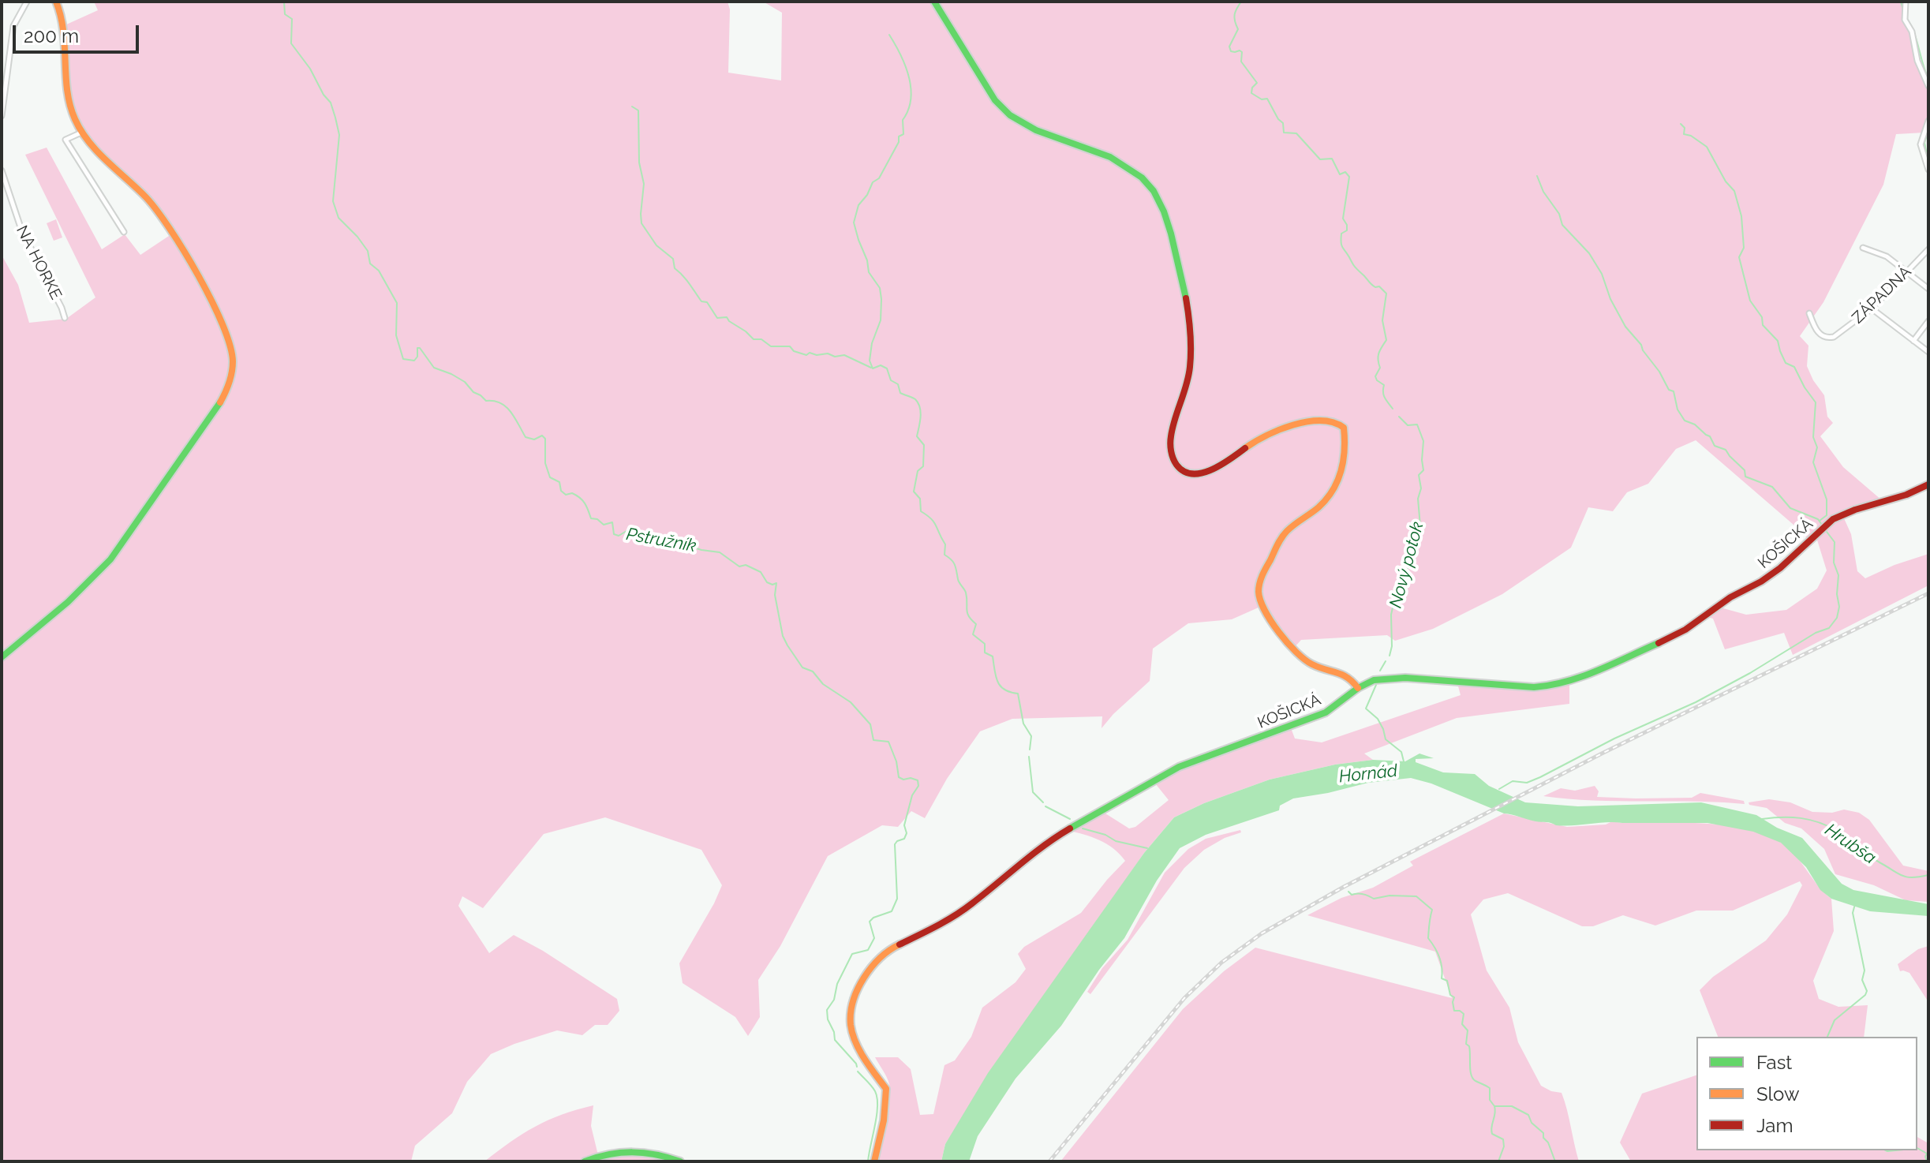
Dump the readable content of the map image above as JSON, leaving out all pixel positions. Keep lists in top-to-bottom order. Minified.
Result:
{"streets":{"street":["NA HORKE","ZÁPADNÁ","KOŠICKÁ"]},"water":["Pstružník","Nový potok","Hornád","Hrubša"],"legend":["Fast","Slow","Jam"],"scale_bar":"200 m"}
